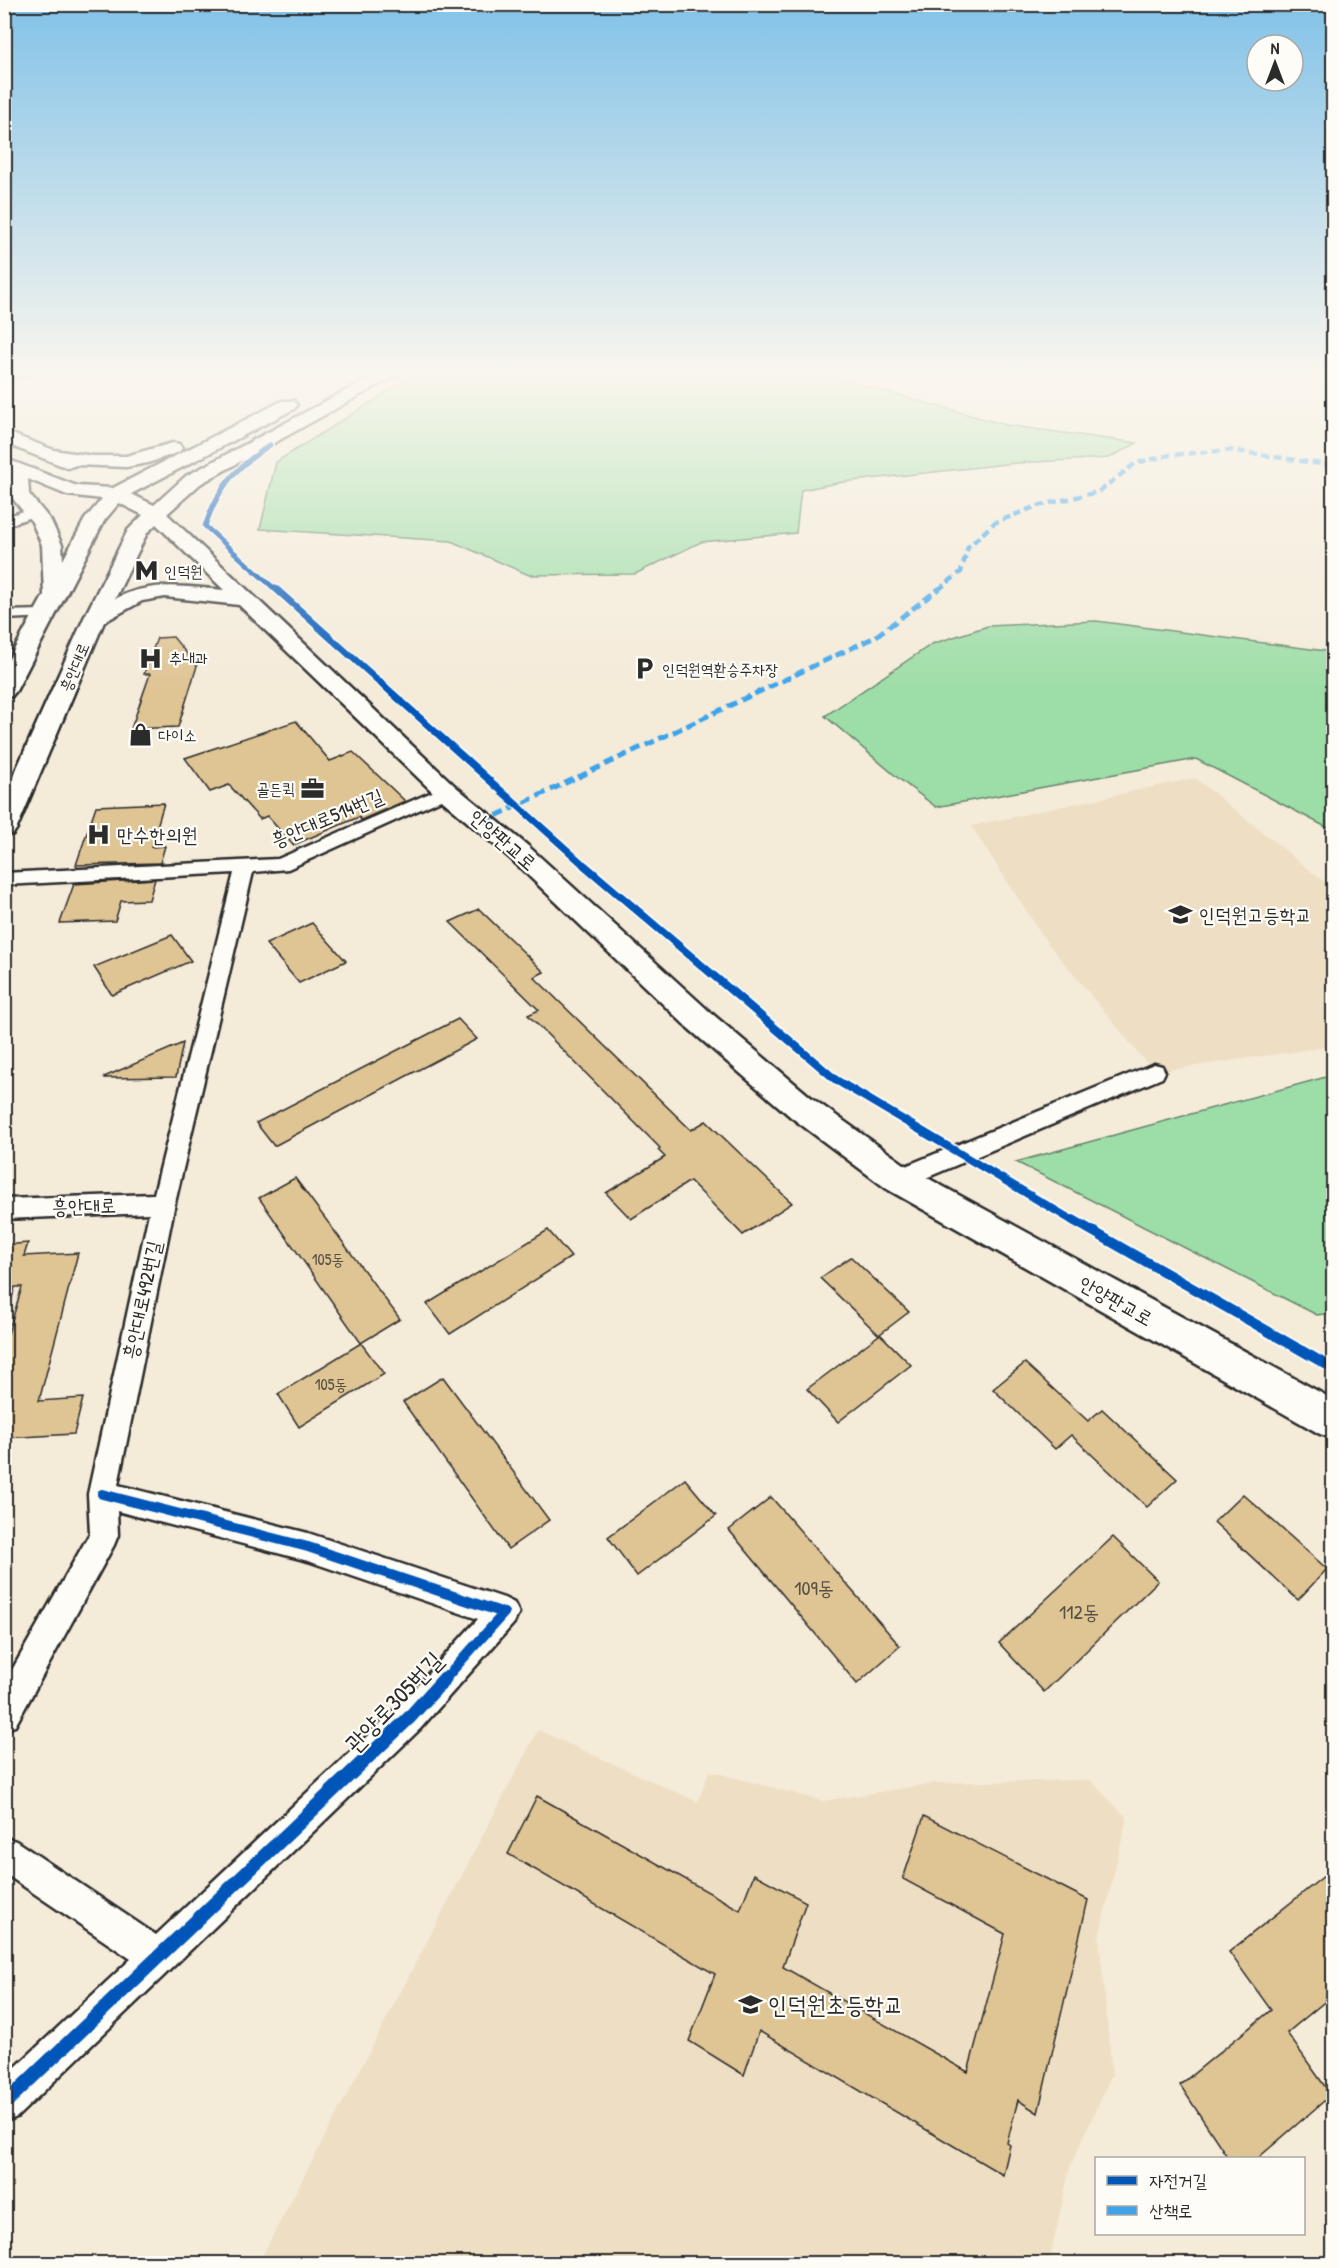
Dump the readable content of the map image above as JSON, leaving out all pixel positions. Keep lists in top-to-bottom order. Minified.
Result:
{"streets":{"main road":["흥안대로","안양판교로"],"street":["흥안대로514번길","흥안대로492번길","관양로305번길"]},"crossings":[["흥안대로","안양판교로"],["흥안대로","흥안대로492번길"],["흥안대로514번길","안양판교로"],["흥안대로514번길","흥안대로492번길"],["흥안대로492번길","관양로305번길"]],"places":{"metro station":["인덕원"],"hospital":["추내과","만수한의원"],"parking":["인덕원역환승주차장"],"shop":["다이소"],"office":["골든퀵"],"school or university":["인덕원고등학교","인덕원초등학교"]},"house_numbers":["105동","105동","109동","112동"],"legend":["자전거길","산책로"],"north":"top"}
